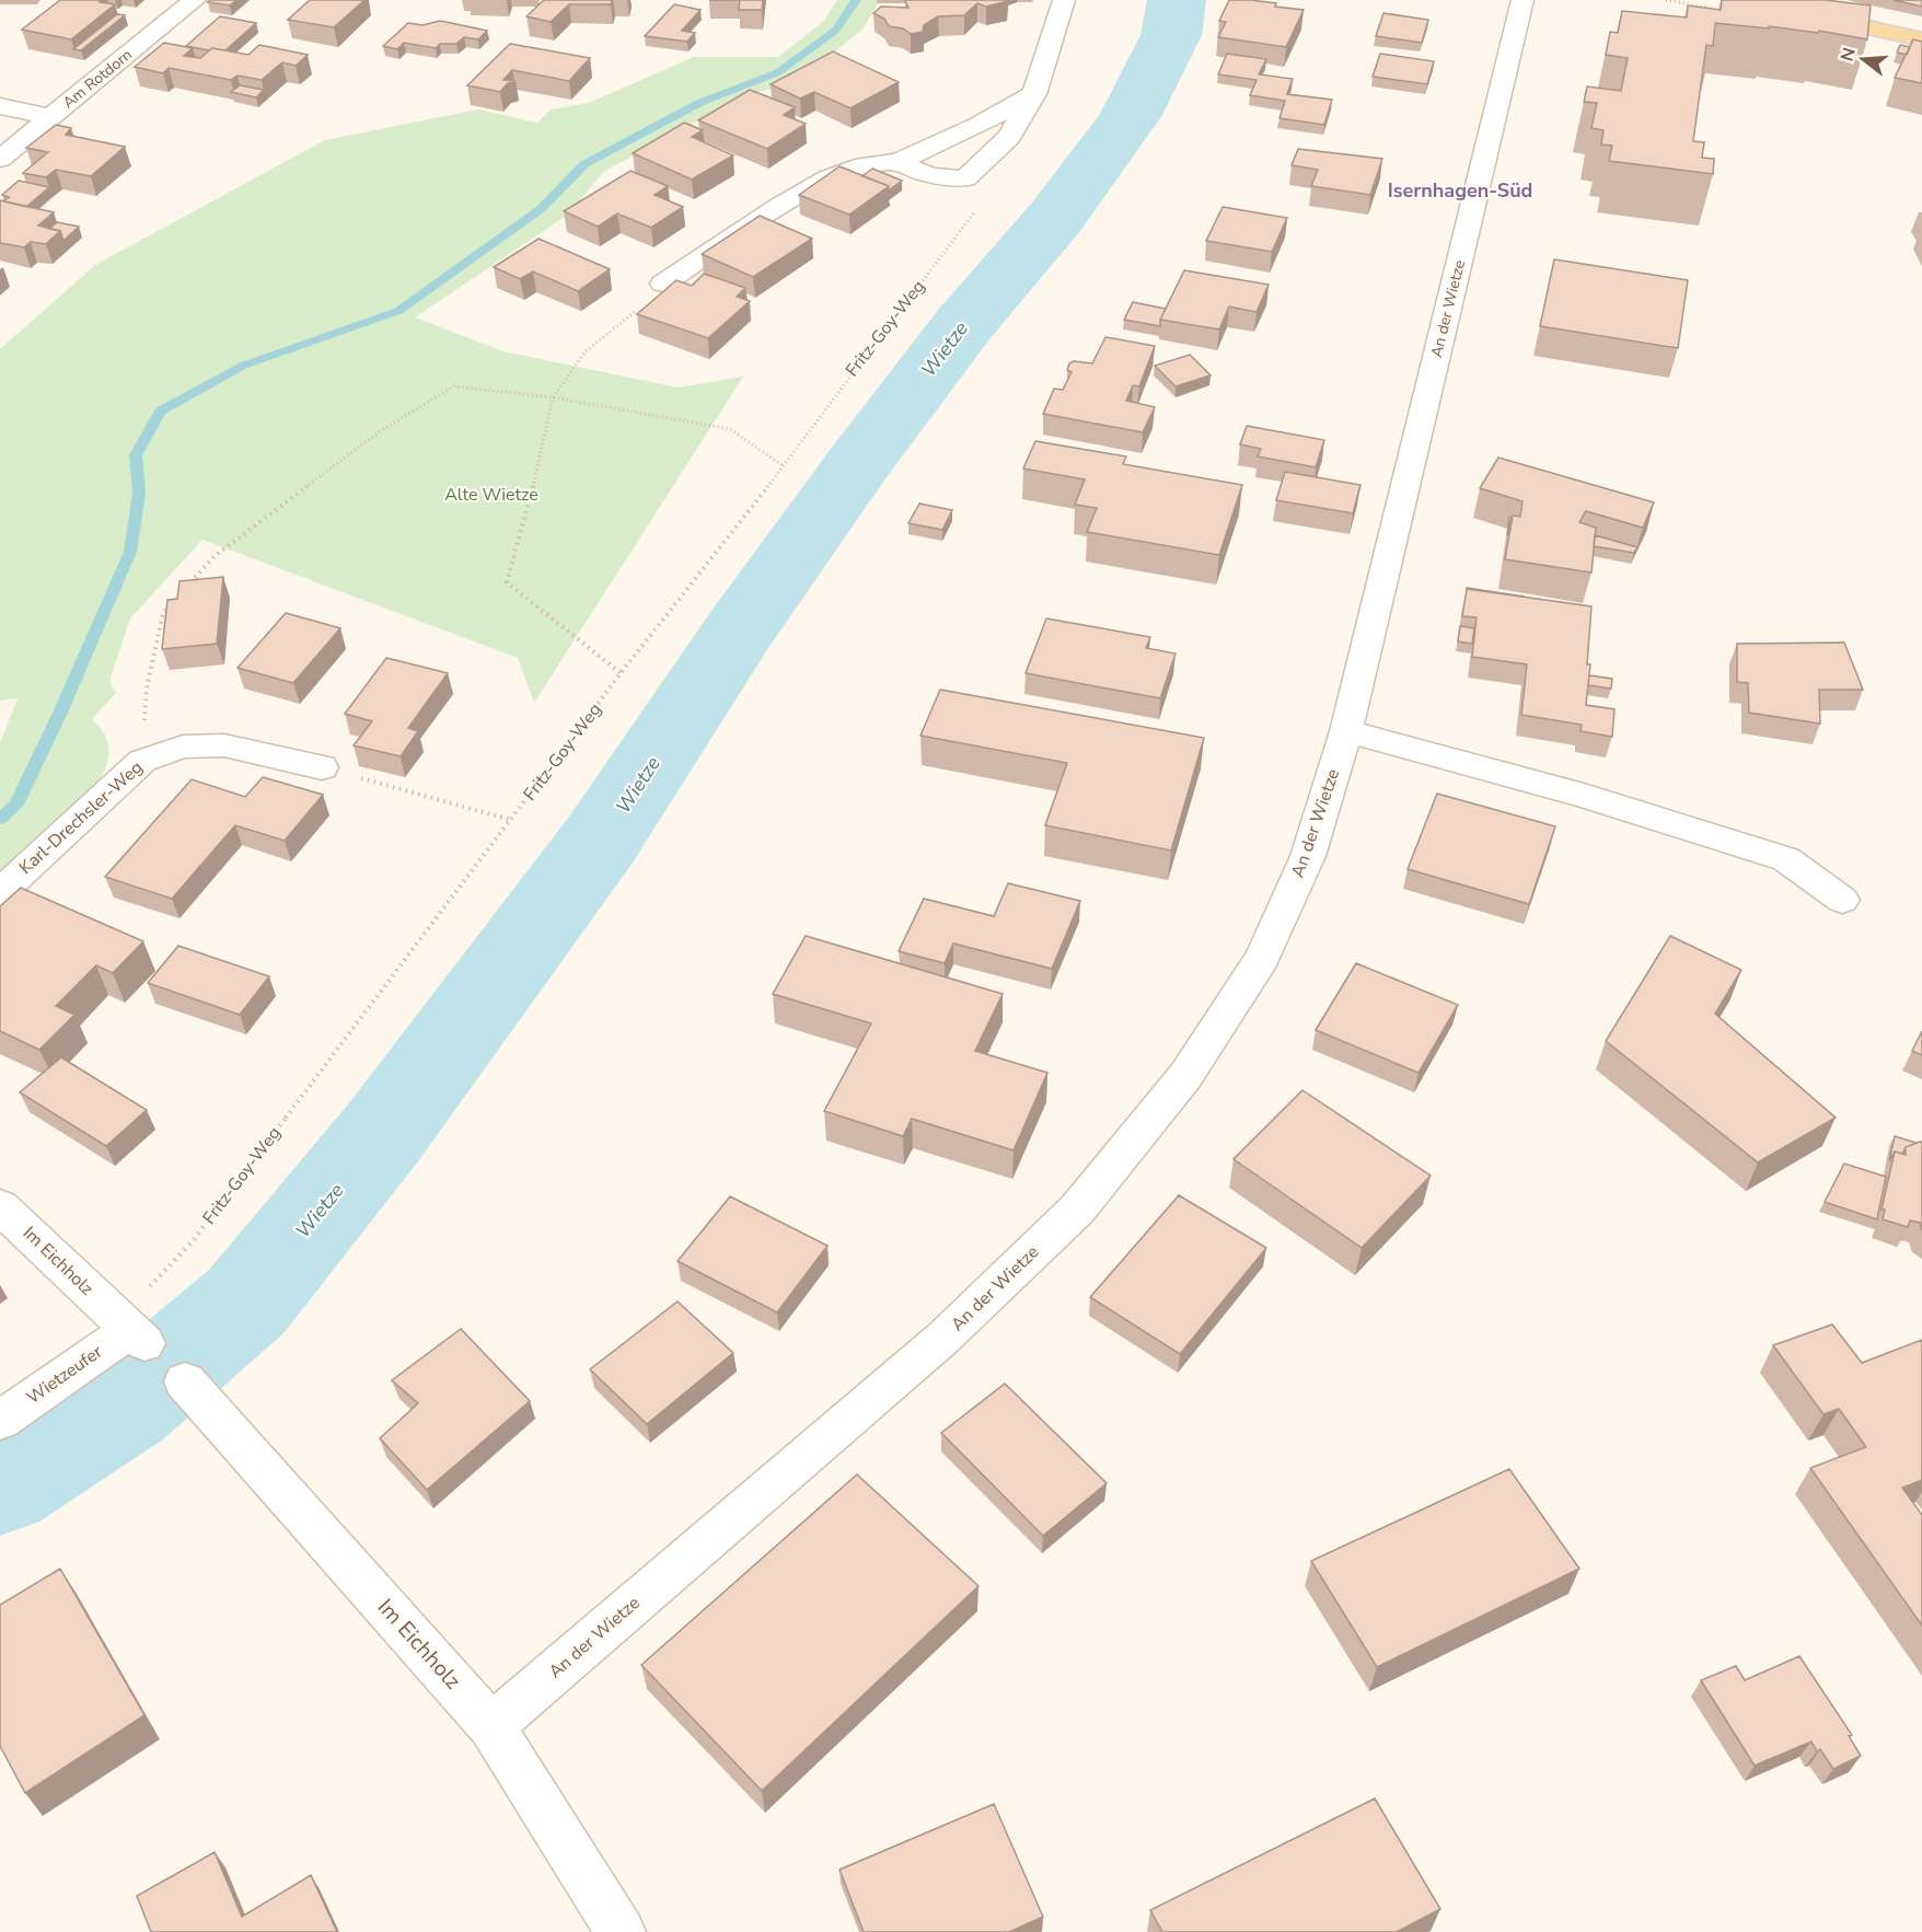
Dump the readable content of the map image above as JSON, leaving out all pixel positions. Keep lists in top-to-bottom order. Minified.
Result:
{"streets":{"street":["Am Rotdorn","An der Wietze","Karl-Drechsler-Weg","Im Eichholz","Wietzeufer"],"path":["Fritz-Goy-Weg"]},"crossings":[["An der Wietze","Im Eichholz"],["Fritz-Goy-Weg","Im Eichholz"],["Fritz-Goy-Weg","Wietzeufer"],["Im Eichholz","Wietzeufer"]],"districts":["Isernhagen-Süd"],"water":["Wietze"],"parks":["Alte Wietze"],"north":"left"}
